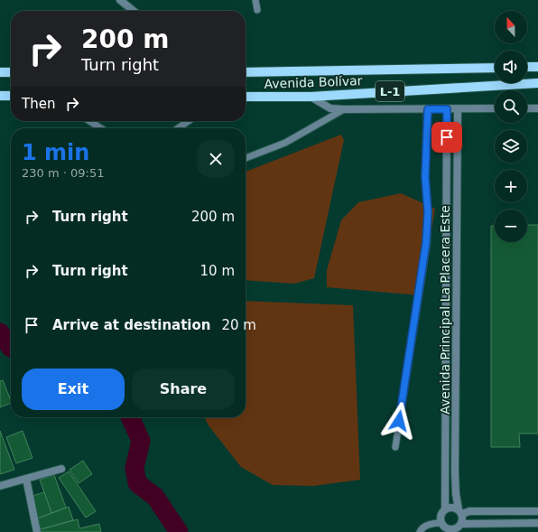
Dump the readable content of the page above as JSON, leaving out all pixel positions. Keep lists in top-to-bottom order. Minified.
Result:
{"streets":{"main road":["Avenida Bolívar","L-1"],"street":["Avenida Principal La Placera Este"]},"north":"top","page":{"map_buttons":["+","−"],"turn":["200 m","Turn right"],"then":"Then","heading":["1 min","230 m · 09:51"],"list":[{"name":"Turn right","value":"200 m"},{"name":"Turn right","value":"10 m"},{"name":"Arrive at destination","value":"20 m"}],"buttons":["Exit","Share"]}}
